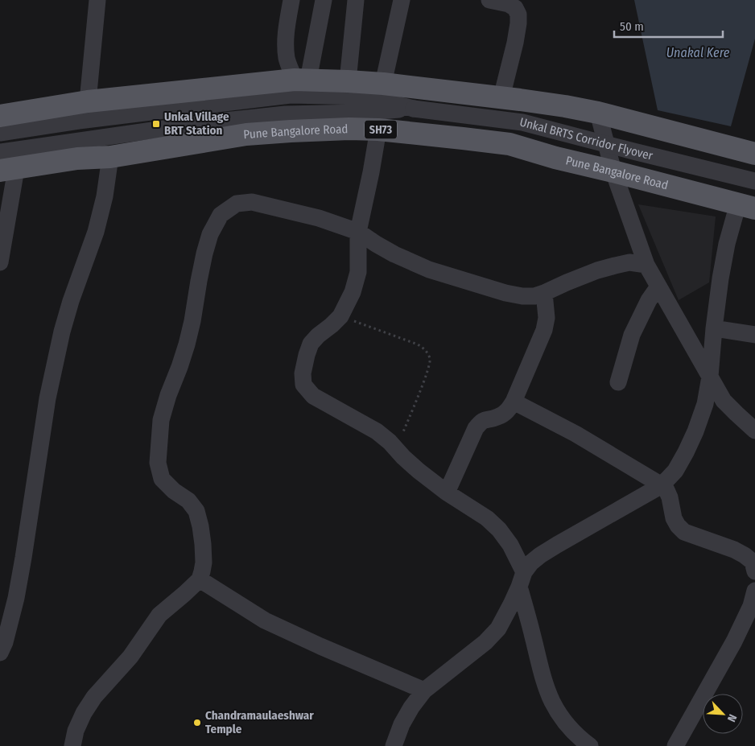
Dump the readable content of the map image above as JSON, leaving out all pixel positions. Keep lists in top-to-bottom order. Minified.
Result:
{"streets":{"main road":["SH73","Pune Bangalore Road"],"street":["Unkal BRTS Corridor Flyover"]},"water":["Unakal Kere"],"places":{"transit":["Unkal Village BRT Station"],"other":["Chandramaulaeshwar Temple"]},"scale_bar":"50 m","north":"bottom right"}
